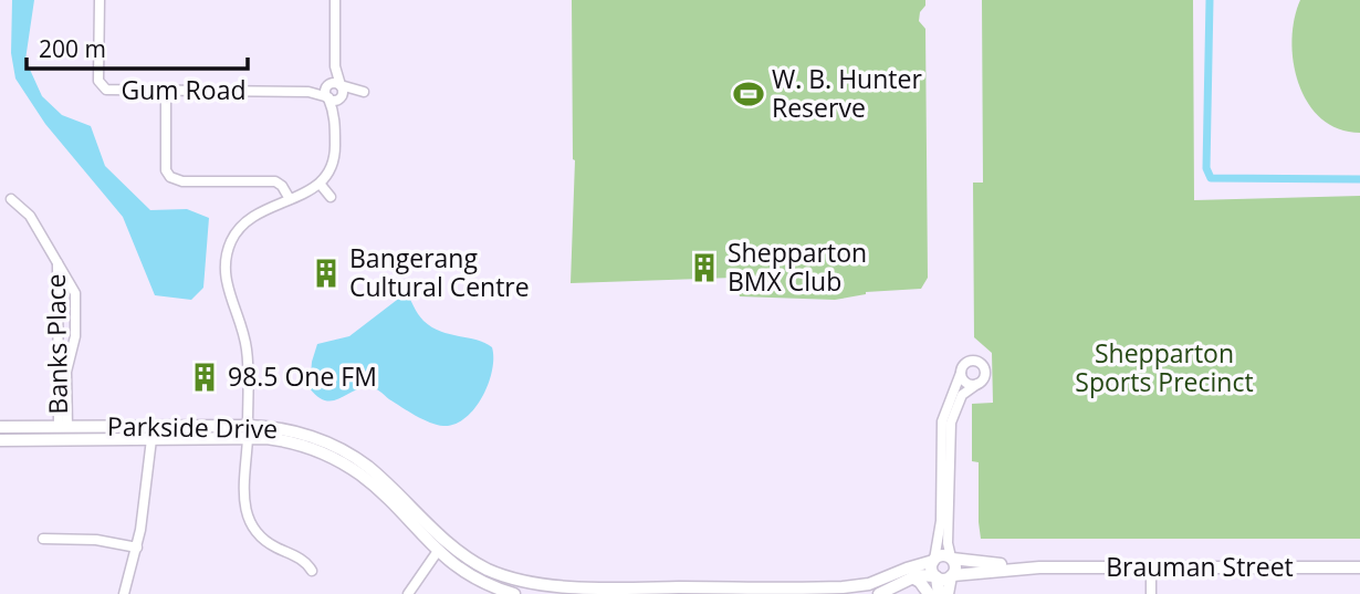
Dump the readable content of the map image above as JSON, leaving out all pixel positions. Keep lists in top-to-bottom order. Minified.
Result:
{"streets":{"street":["Gum Road","Banks Place","Parkside Drive","Brauman Street"]},"crossings":[["Banks Place","Parkside Drive"],["Parkside Drive","Brauman Street"]],"parks":["Shepparton Sports Precinct"],"places":{"sports":["W. B. Hunter Reserve"],"building":["Shepparton BMX Club","Bangerang Cultural Centre","98.5 One FM"]},"scale_bar":"200 m"}
